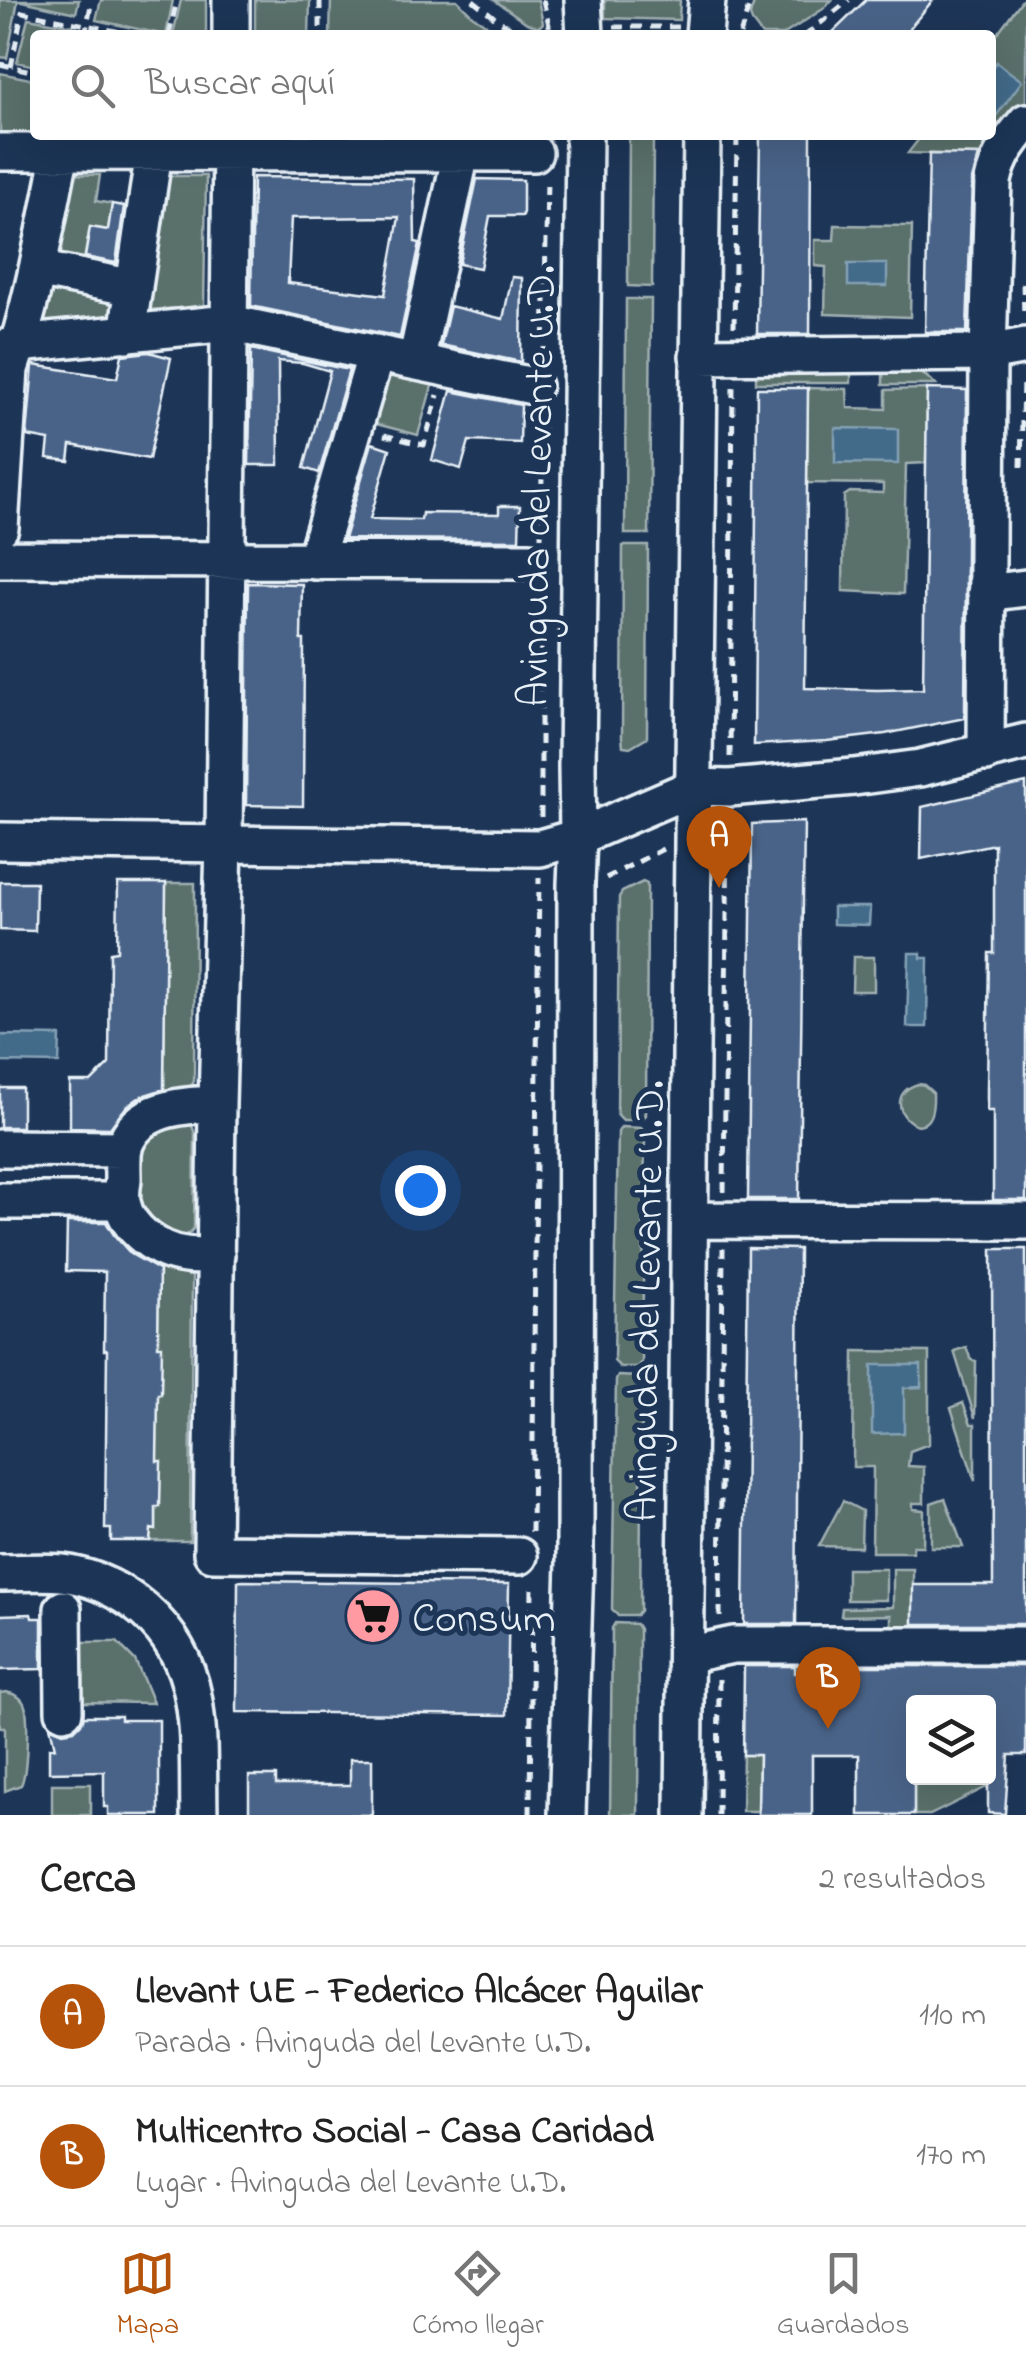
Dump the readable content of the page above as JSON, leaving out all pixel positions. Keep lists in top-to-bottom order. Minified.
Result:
{"streets":{"street":["Avinguda del Levante U.D."]},"places":{"supermarket":["Consum"]},"page":{"search":"Buscar aquí","pins":["A","B"],"heading":["Cerca","2 resultados"],"list":[{"mark":"A","name":"Llevant UE - Federico Alcácer Aguilar","note":"Parada · Avinguda del Levante U.D.","value":"110 m"},{"mark":"B","name":"Multicentro Social - Casa Caridad","note":"Lugar · Avinguda del Levante U.D.","value":"170 m"}],"nav":["Mapa","Cómo llegar","Guardados"]}}
